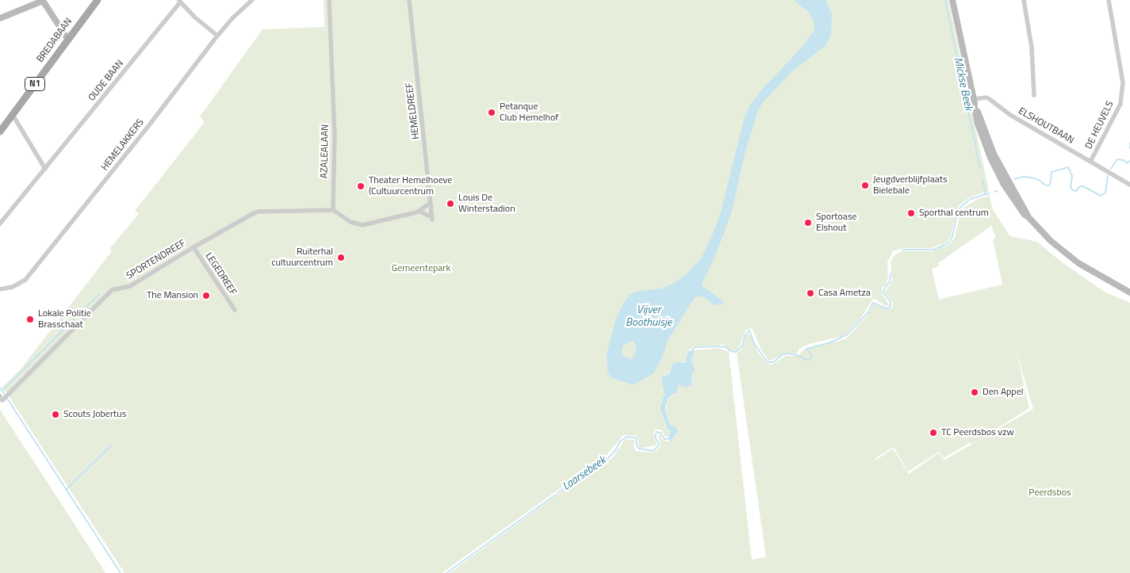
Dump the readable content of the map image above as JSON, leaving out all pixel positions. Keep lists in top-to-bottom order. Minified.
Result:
{"streets":{"main road":["BREDABAAN","N1"],"street":["OUDE BAAN","HEMELDREEF","DE HEUVELS","ELSHOUTBAAN","HEMELAKKERS","AZALEALAAN","SPORTENDREEF","LEGEDREEF"]},"crossings":[["OUDE BAAN","HEMELAKKERS"],["DE HEUVELS","ELSHOUTBAAN"],["AZALEALAAN","SPORTENDREEF"],["SPORTENDREEF","LEGEDREEF"]],"water":["Mickse Beek","Vijver Boothuisje","Laarsebeek"],"parks":["Gemeentepark","Peerdsbos"],"places":["Petanque Club Hemelhof","Jeugdverblijfplaats Bielebale","Theater Hemelhoeve (Cultuurcentrum","Louis De Winterstadion","Sporthal centrum","Sportoase Elshout","Ruiterhal cultuurcentrum","Casa Ametza","The Mansion","Lokale Politie Brasschaat","Den Appel","Scouts Jobertus","TC Peerdsbos vzw"]}
